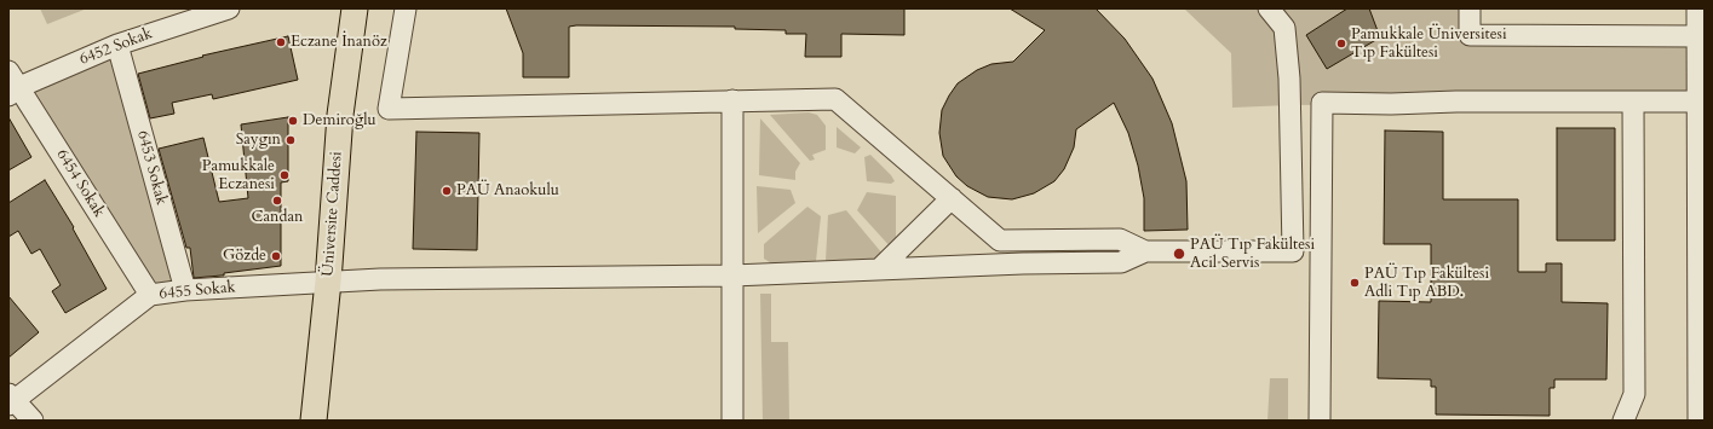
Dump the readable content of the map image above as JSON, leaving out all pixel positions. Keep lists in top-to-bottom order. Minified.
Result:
{"streets":{"main road":["Üniversite Caddesi"],"street":["6452 Sokak","6453 Sokak","6454 Sokak","6455 Sokak"]},"crossings":[["6452 Sokak","6453 Sokak"],["6452 Sokak","6454 Sokak"],["6453 Sokak","6455 Sokak"],["6454 Sokak","6455 Sokak"],["Üniversite Caddesi","6455 Sokak"]],"places":["Eczane İnanöz","Pamukkale Üniversitesi Tıp Fakültesi","Demiroğlu","Saygın","Pamukkale Eczanesi","PAÜ Anaokulu","Candan","PAÜ Tıp Fakültesi Acil Servis","Gözde","PAÜ Tıp Fakültesi Adli Tıp ABD."]}
